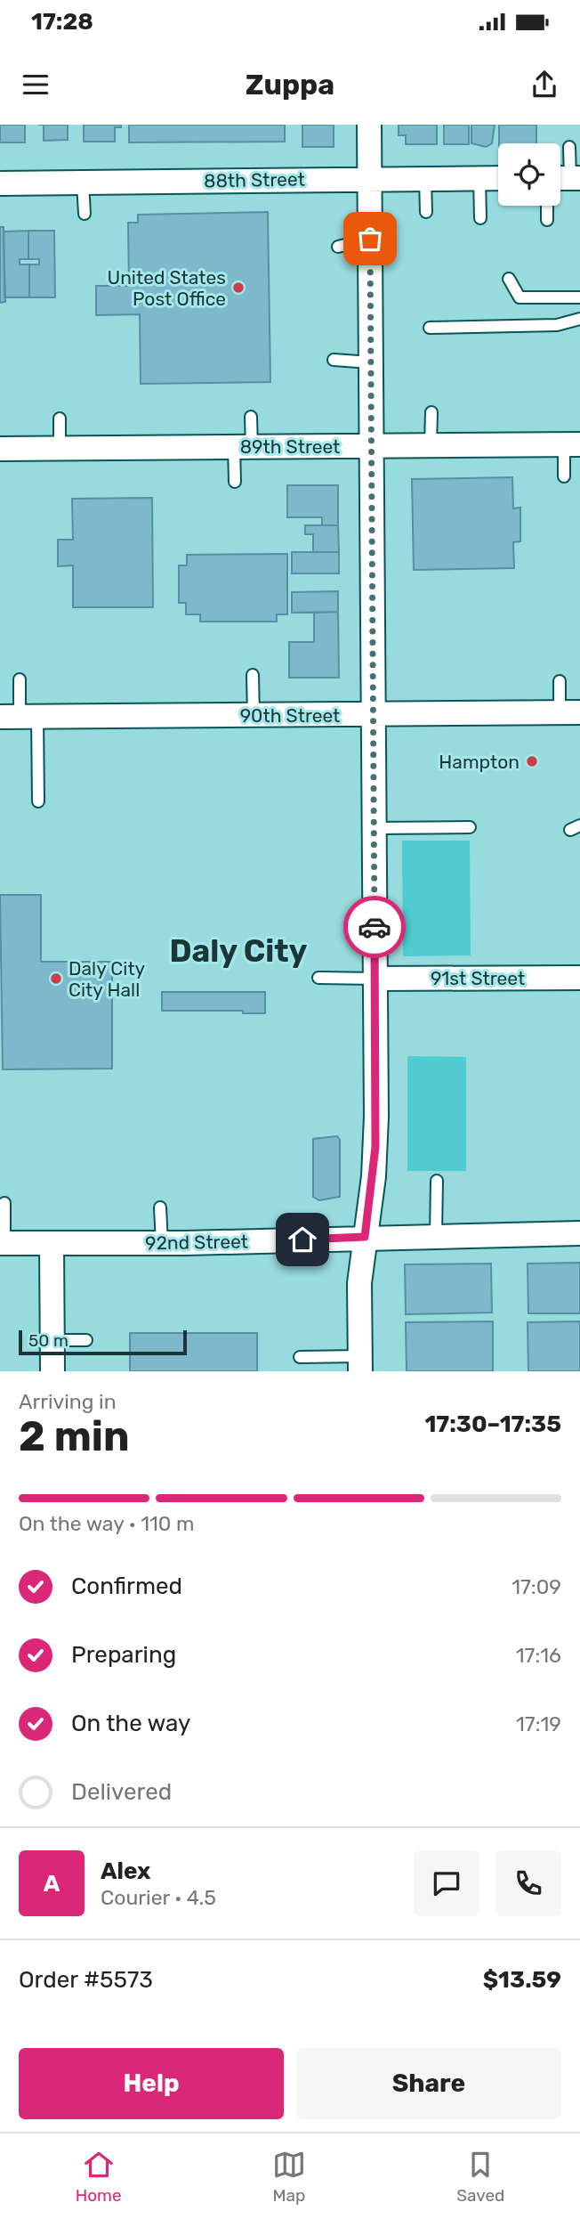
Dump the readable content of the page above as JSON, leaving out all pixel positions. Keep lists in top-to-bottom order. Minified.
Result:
{"streets":{"street":["88th Street","89th Street","90th Street","91st Street","92nd Street"]},"districts":["Daly City"],"places":["United States Post Office","Hampton","Daly City City Hall"],"scale_bar":"50 m","page":{"status":"17:28","header":"Zuppa","scale":"50 m","heading":["2 min","Arriving in","17:30–17:35"],"panel":["Alex","Courier · 4.5","Order #5573","$13.59"],"bar":"On the way · 110 m","list":[["Confirmed","17:09"],["Preparing","17:16"],["On the way","17:19"],"Delivered"],"round":"A","buttons":["Help","Share"],"tabs":["Home","Map","Saved"]}}
